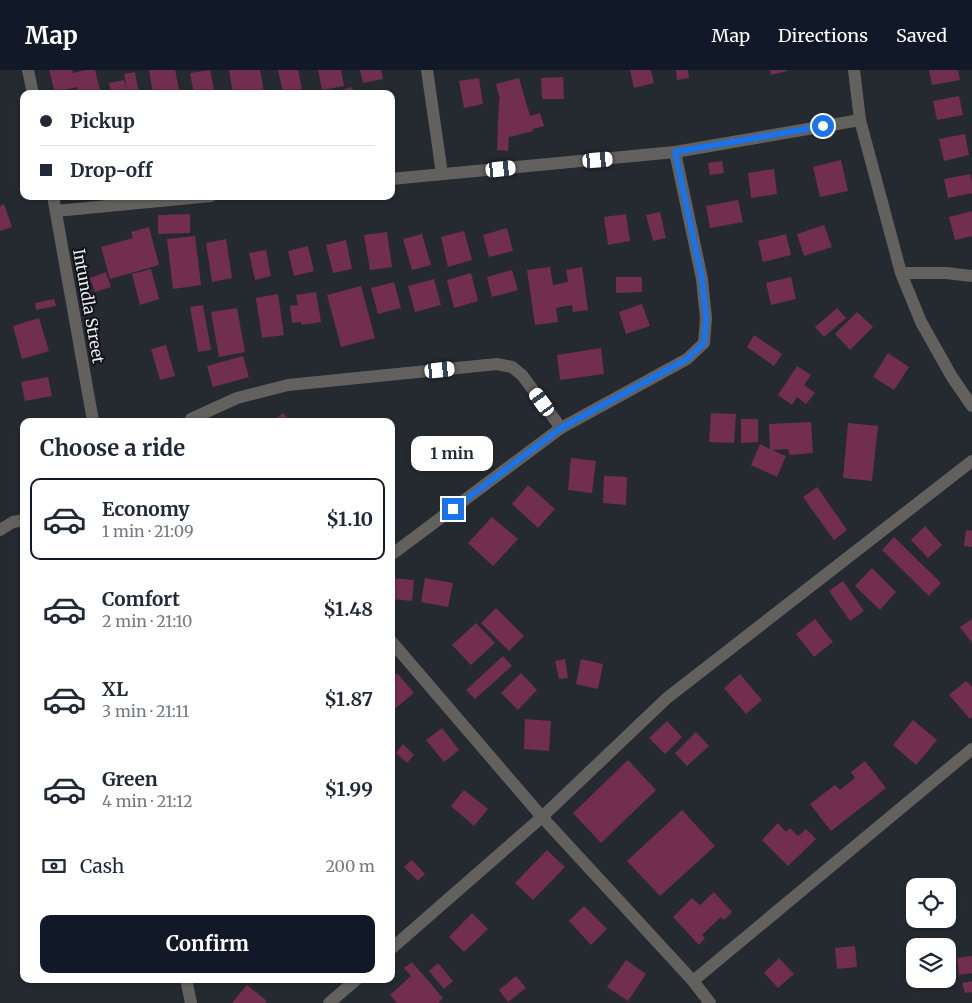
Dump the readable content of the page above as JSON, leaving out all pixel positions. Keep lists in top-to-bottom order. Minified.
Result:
{"streets":{"street":["Intundla Street"]},"page":{"header":"Map","nav":["Map","Directions","Saved"],"banner":["Pickup","Drop-off"],"heading":"Choose a ride","bubble":"1 min","list":[{"name":"Economy","note":"1 min · 21:09","value":"$1.10"},{"name":"Comfort","note":"2 min · 21:10","value":"$1.48"},{"name":"XL","note":"3 min · 21:11","value":"$1.87"},{"name":"Green","note":"4 min · 21:12","value":"$1.99"}],"pay":["Cash","200 m"],"buttons":"Confirm"}}
